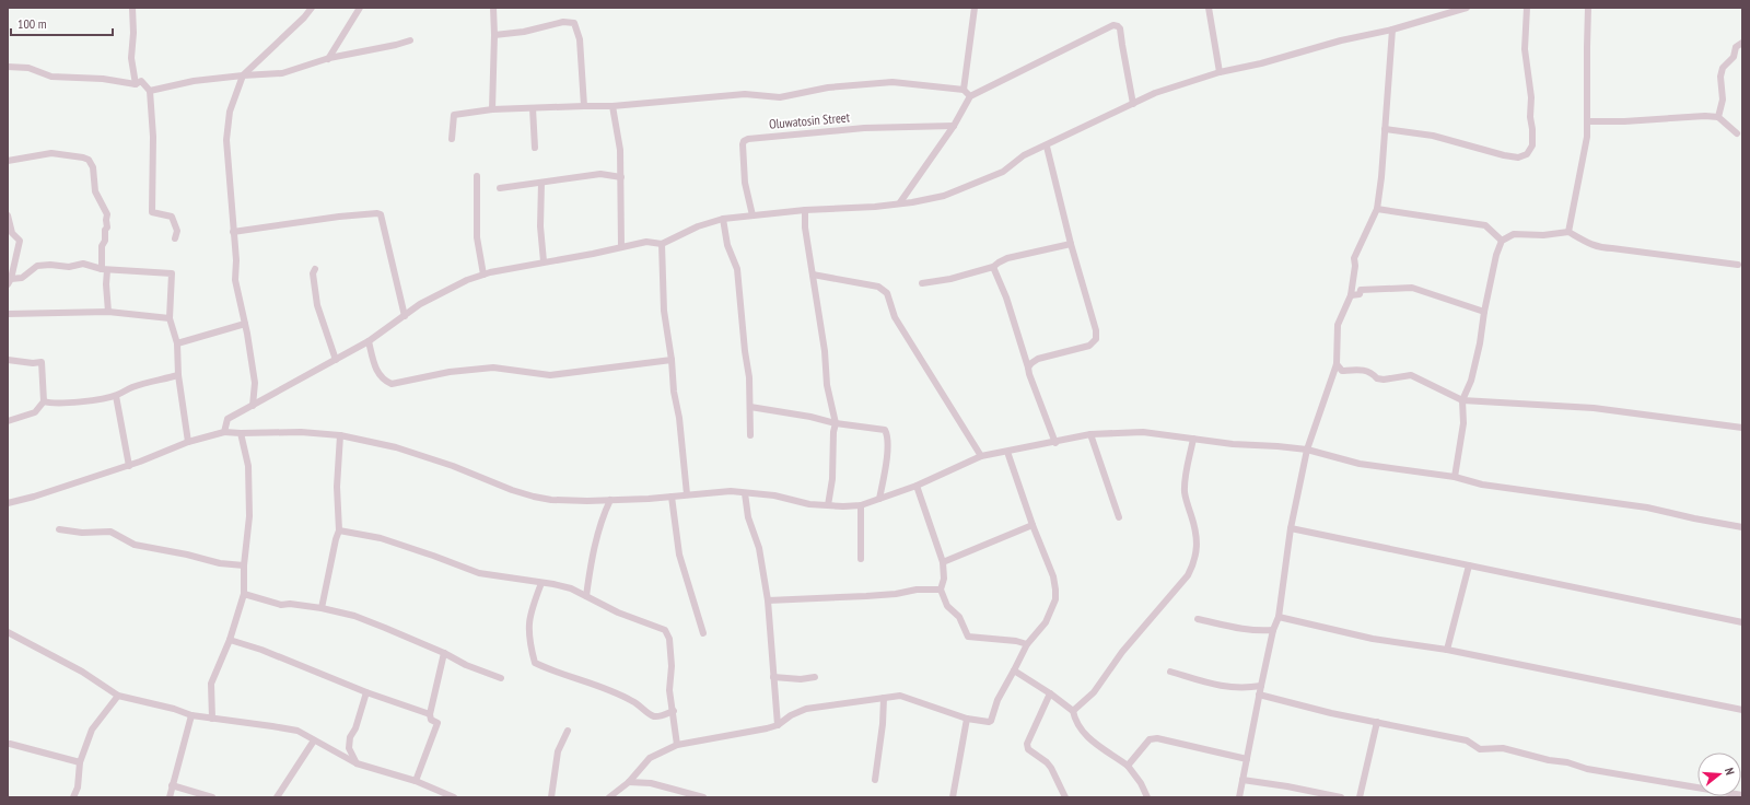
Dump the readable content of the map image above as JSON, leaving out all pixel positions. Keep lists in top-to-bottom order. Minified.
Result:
{"streets":{"street":["Oluwatosin Street"]},"scale_bar":"100 m","north":"right"}
